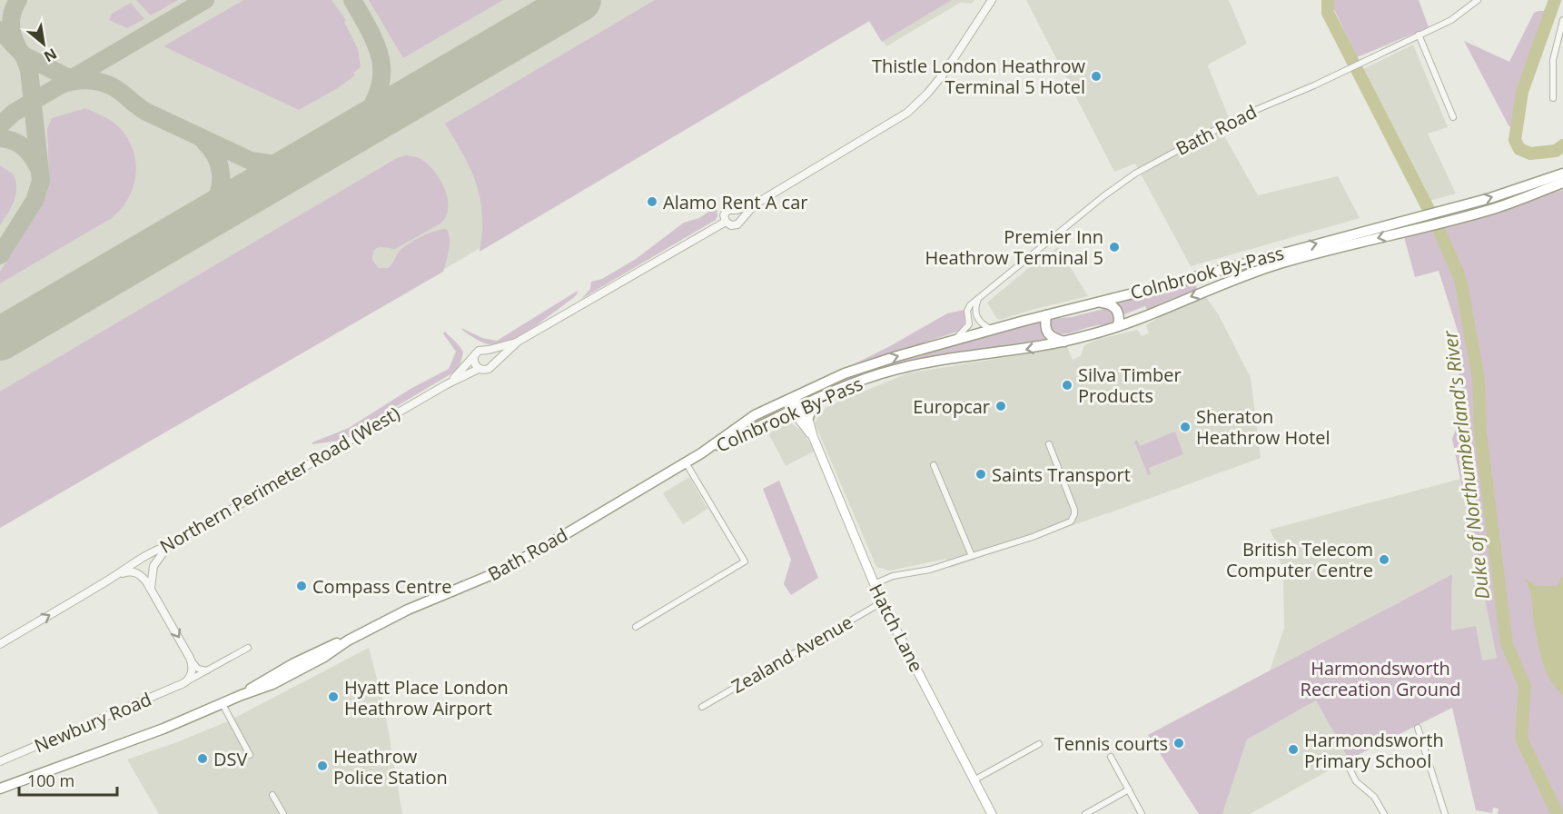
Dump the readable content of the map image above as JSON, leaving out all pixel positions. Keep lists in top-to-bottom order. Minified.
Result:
{"streets":{"highway":["Bath Road","Colnbrook By-Pass"],"main road":["Hatch Lane"],"street":["Northern Perimeter Road (West)","Zealand Avenue","Newbury Road"]},"crossings":[["Bath Road","Colnbrook By-Pass"],["Colnbrook By-Pass","Hatch Lane"],["Hatch Lane","Zealand Avenue"]],"water":["Duke of Northumberland's River"],"parks":["Harmondsworth Recreation Ground"],"places":["Thistle London Heathrow Terminal 5 Hotel","Alamo Rent A car","Premier Inn Heathrow Terminal 5","Silva Timber Products","Europcar","Sheraton Heathrow Hotel","Saints Transport","British Telecom Computer Centre","Compass Centre","Hyatt Place London Heathrow Airport","Tennis courts","Harmondsworth Primary School","DSV","Heathrow Police Station"],"scale_bar":"100 m","north":"bottom right"}
